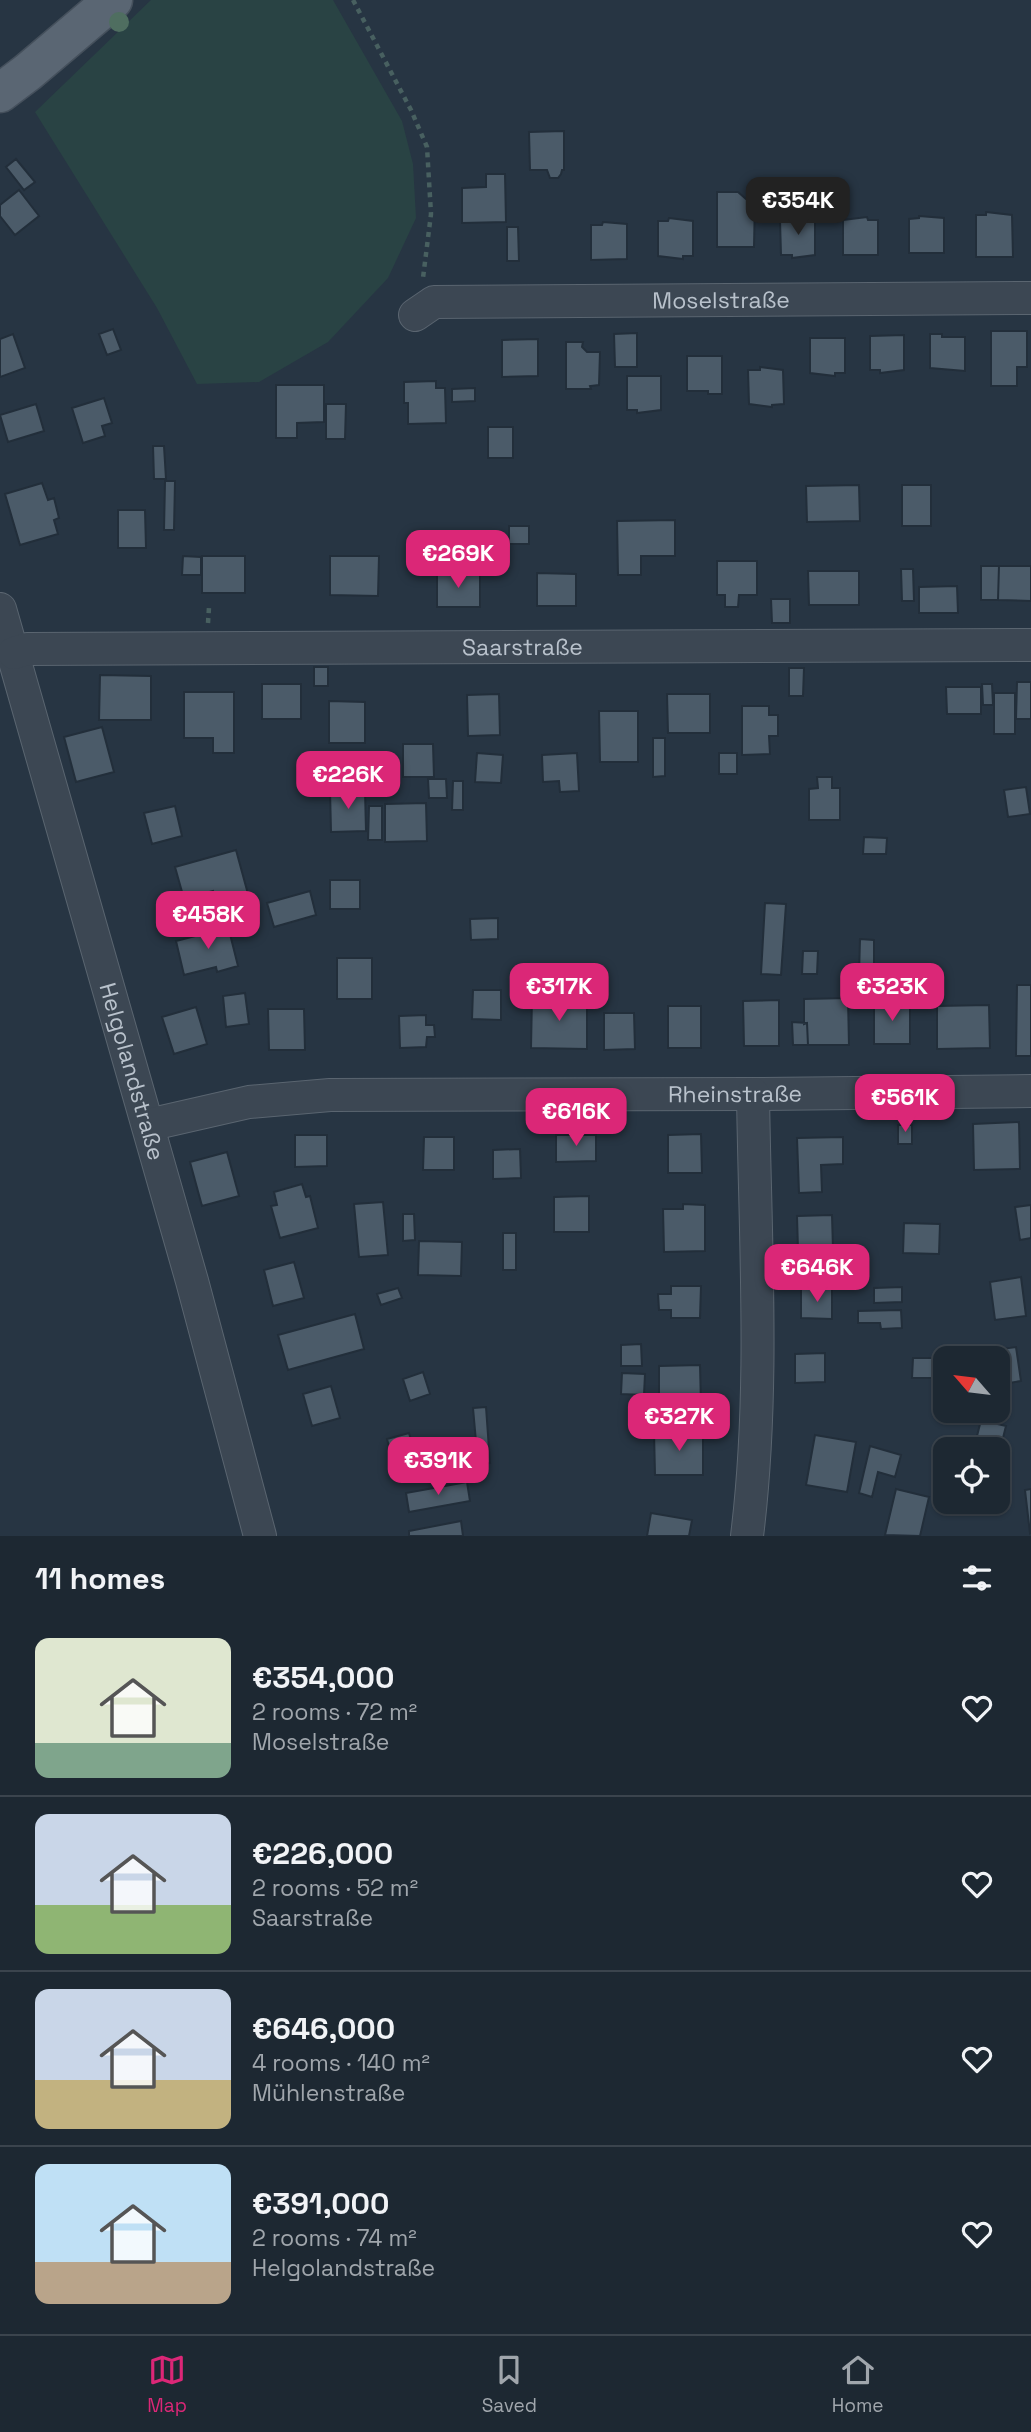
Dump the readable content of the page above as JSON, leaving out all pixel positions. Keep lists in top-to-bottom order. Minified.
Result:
{"streets":{"street":["Moselstraße","Saarstraße","Helgolandstraße","Rheinstraße"]},"crossings":[["Saarstraße","Helgolandstraße"],["Helgolandstraße","Rheinstraße"]],"north":"top left","page":{"price":["€354K","€269K","€226K","€458K","€317K","€323K","€561K","€616K","€646K","€327K","€391K"],"heading":"11 homes","list":[{"name":"€354,000","note":"2 rooms · 72 m² · Moselstraße"},{"name":"€226,000","note":"2 rooms · 52 m² · Saarstraße"},{"name":"€646,000","note":"4 rooms · 140 m² · Mühlenstraße"},{"name":"€391,000","note":"2 rooms · 74 m² · Helgolandstraße"}],"tabs":["Map","Saved","Home"]}}
